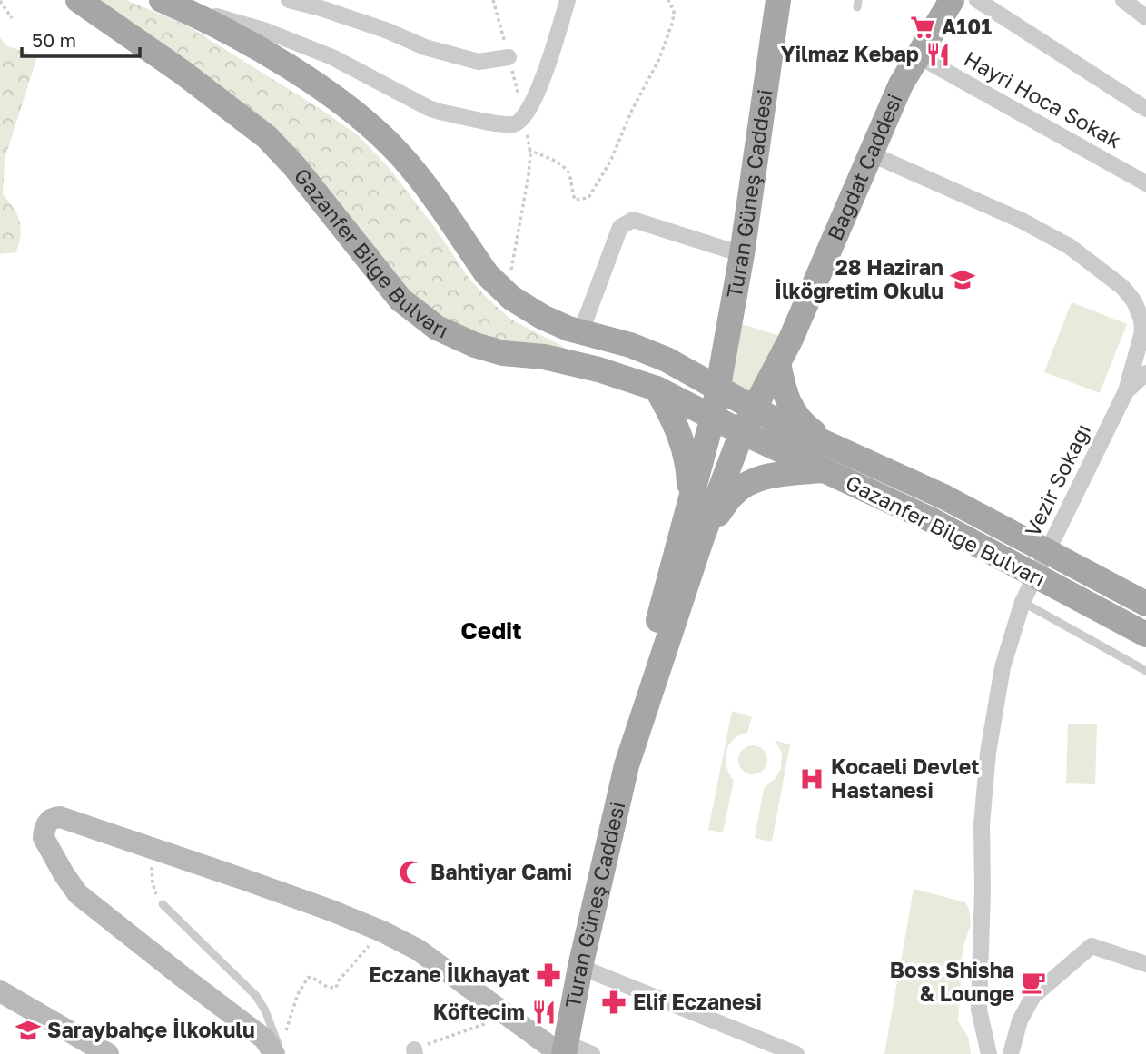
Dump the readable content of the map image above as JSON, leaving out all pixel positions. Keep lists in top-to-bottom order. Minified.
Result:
{"streets":{"main road":["Bağdat Caddesi","Turan Güneş Caddesi","Gazanfer Bilge Bulvarı"],"street":["Hayri Hoca Sokak","Vezir Sokağı"]},"crossings":[["Hayri Hoca Sokak","Bağdat Caddesi"],["Bağdat Caddesi","Turan Güneş Caddesi"],["Bağdat Caddesi","Gazanfer Bilge Bulvarı"],["Bağdat Caddesi","Vezir Sokağı"],["Turan Güneş Caddesi","Gazanfer Bilge Bulvarı"]],"districts":["Cedit"],"places":{"supermarket":["A101"],"restaurant":["Yilmaz Kebap","Köftecim"],"school or university":["28 Haziran İlköğretim Okulu","Saraybahçe İlkokulu"],"hospital":["Kocaeli Devlet Hastanesi"],"mosque":["Bahtiyar Cami"],"pharmacy":["Eczane İlkhayat","Elif Eczanesi"],"cafe":["Boss Shisha & Lounge"]},"scale_bar":"50 m"}
